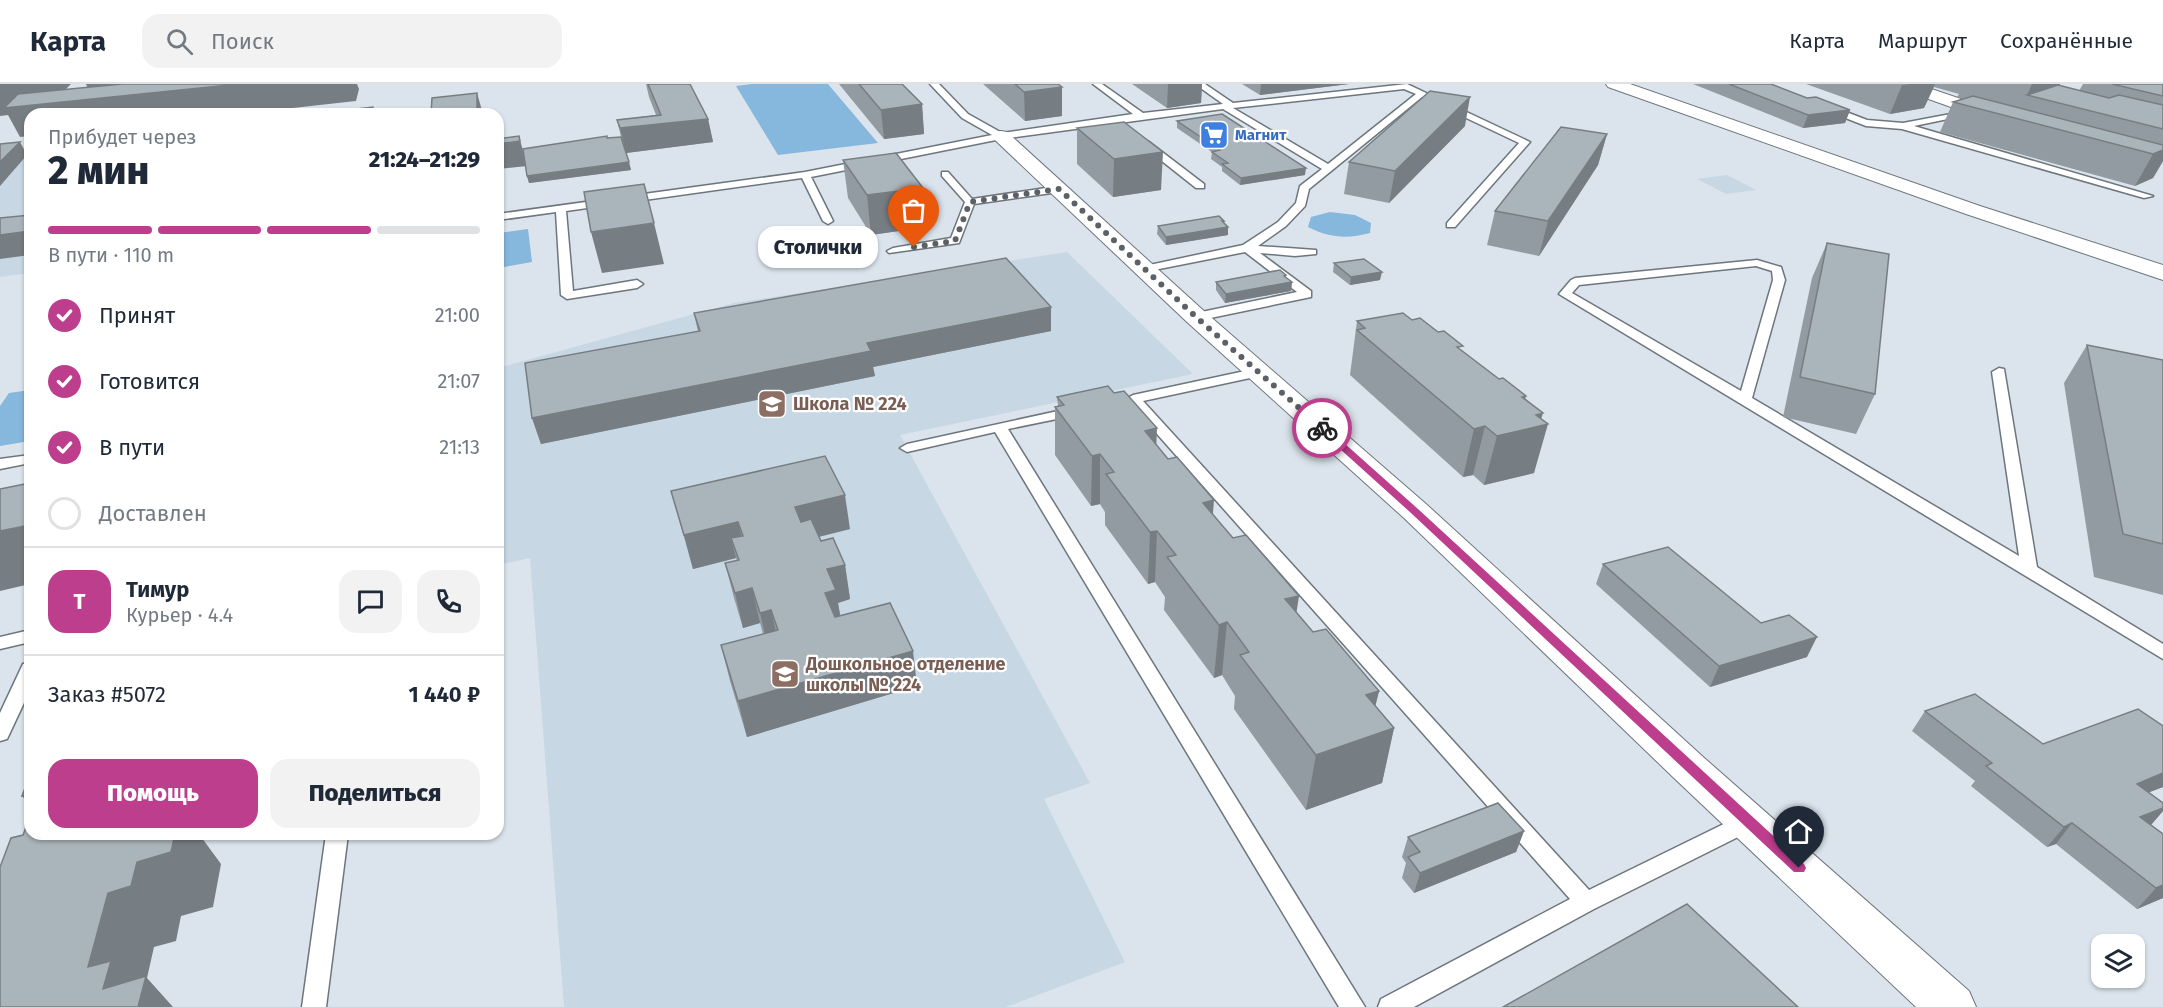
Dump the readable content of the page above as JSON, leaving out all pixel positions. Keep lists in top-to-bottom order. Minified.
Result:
{"places":{"supermarket":["Магнит"],"other":["Столички"],"school or university":["Школа № 224","Дошкольное отделение школы № 224"]},"page":{"header":"Карта","search":"Поиск","nav":["Карта","Маршрут","Сохранённые"],"heading":["2 мин","Прибудет через","21:24–21:29"],"panel":["Тимур","Курьер · 4.4","Заказ #5072","1 440 ₽"],"bar":"В пути · 110 m","bubble":"Столички","list":[["Принят","21:00"],["Готовится","21:07"],["В пути","21:13"],"Доставлен"],"round":"Т","buttons":["Помощь","Поделиться"]}}
